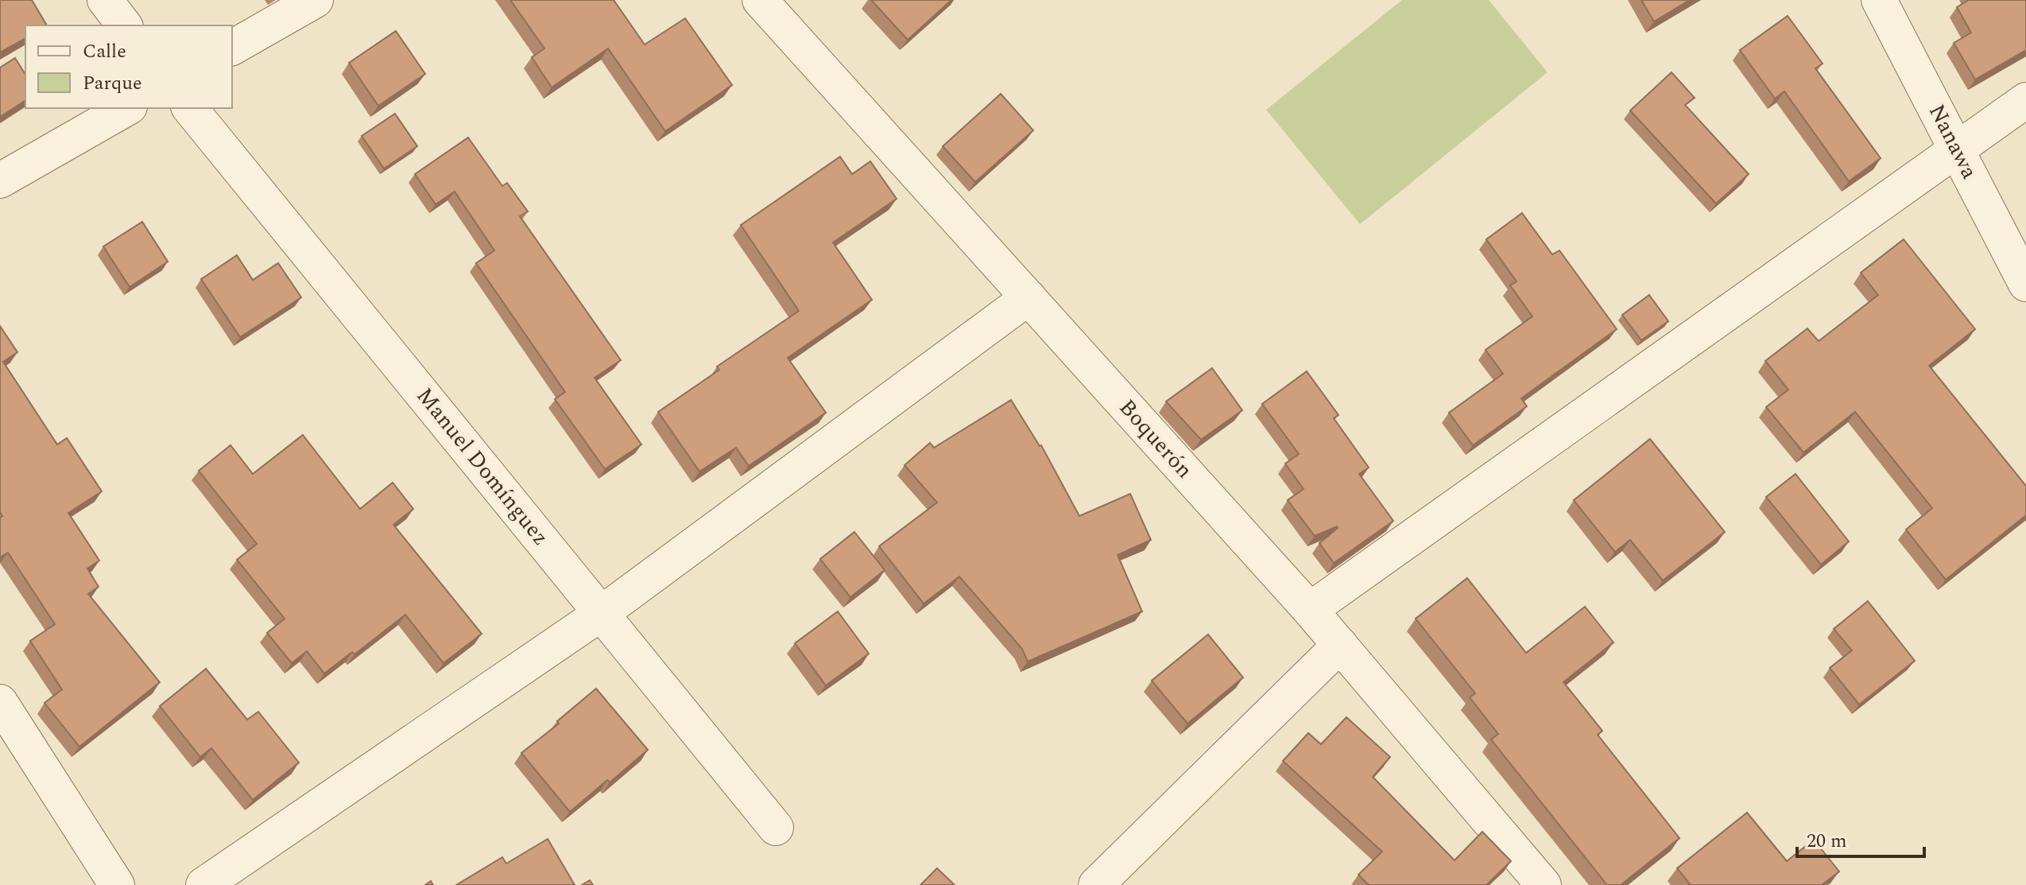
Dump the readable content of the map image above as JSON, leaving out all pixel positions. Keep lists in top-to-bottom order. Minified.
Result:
{"streets":{"street":["Nanawa","Boquerón","Manuel Domínguez"]},"legend":["Calle","Parque"],"scale_bar":"20 m"}
